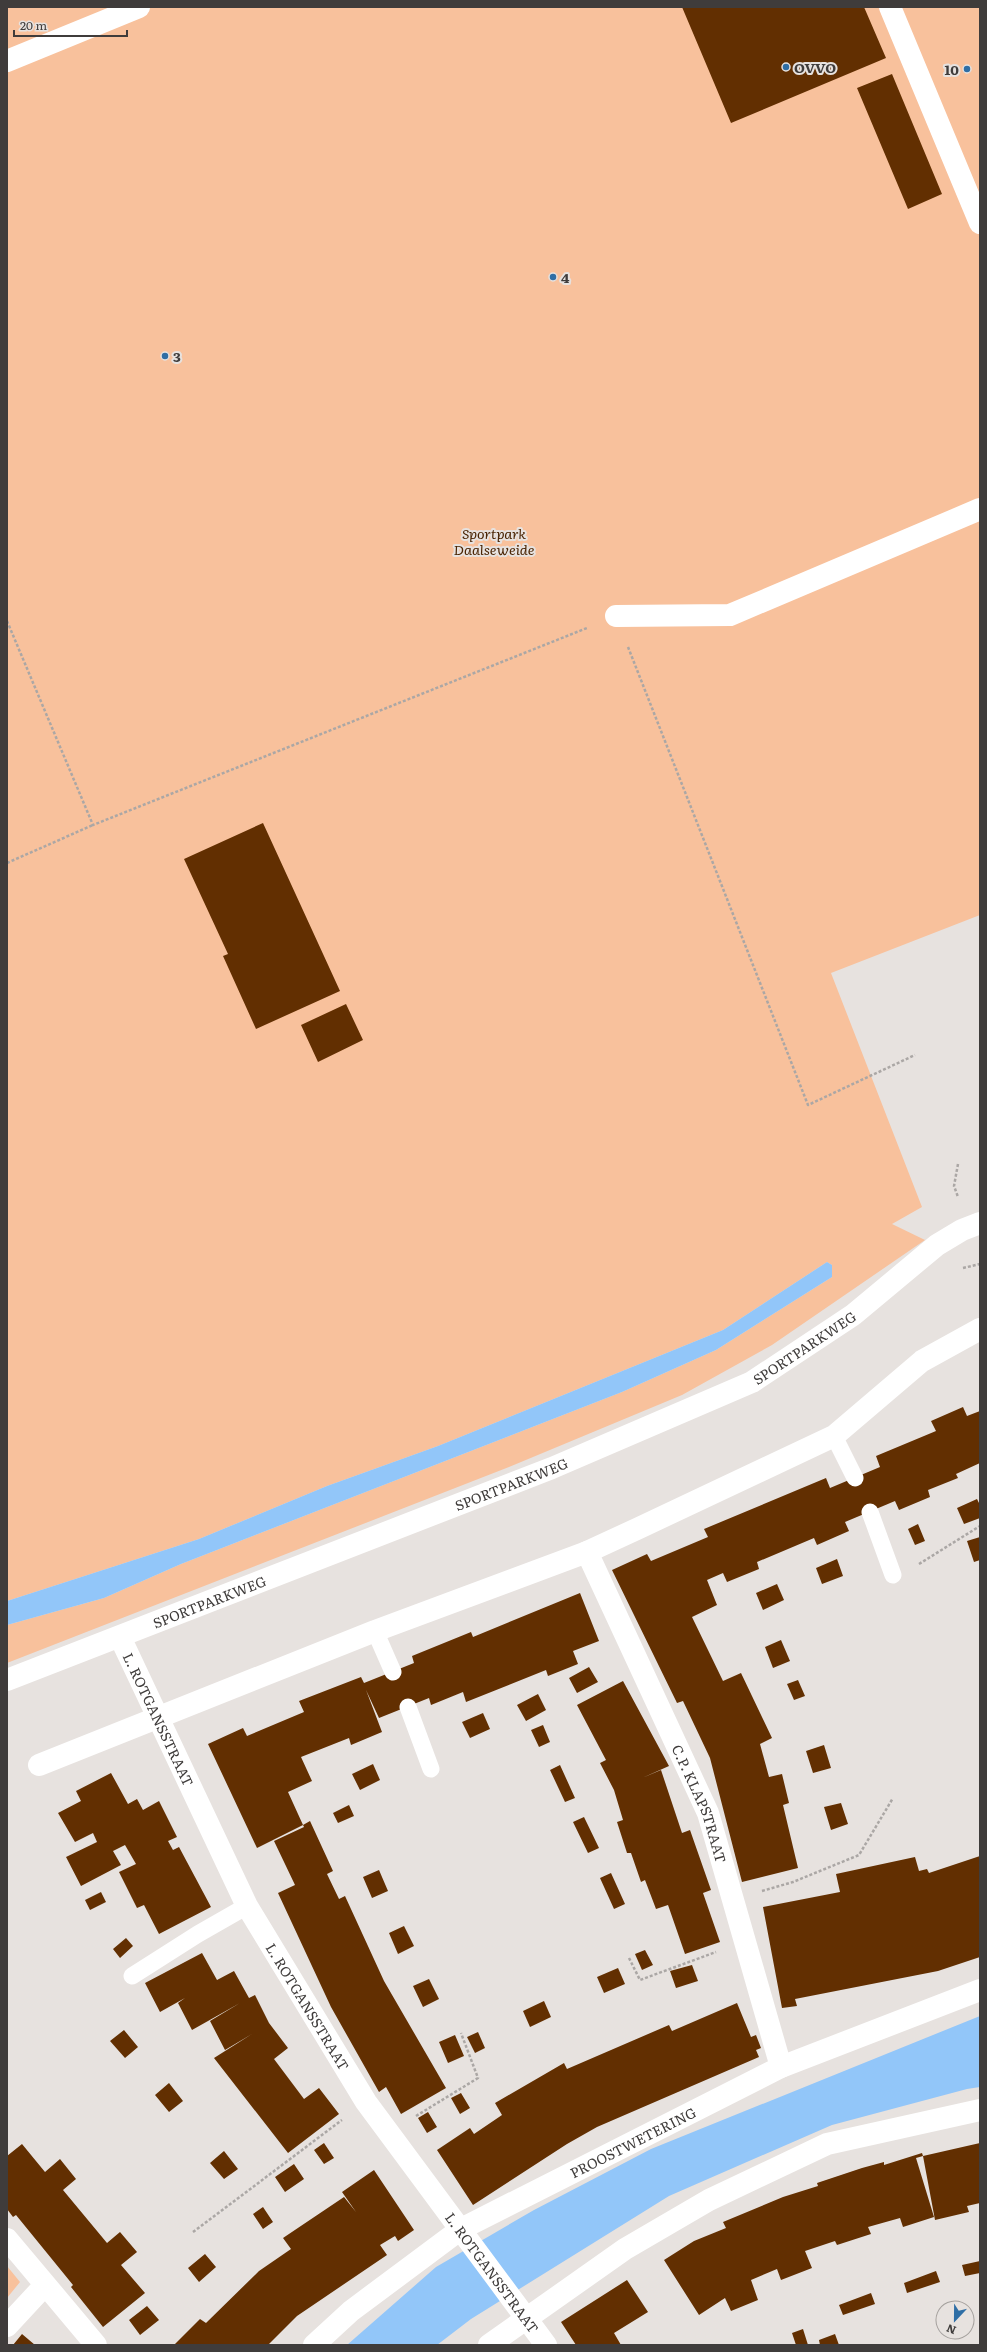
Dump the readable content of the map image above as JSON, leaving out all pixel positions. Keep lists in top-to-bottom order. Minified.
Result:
{"streets":{"street":["SPORTPARKWEG","L. ROTGANSSTRAAT","C.P. KLAPSTRAAT","PROOSTWETERING"]},"crossings":[["SPORTPARKWEG","L. ROTGANSSTRAAT"],["L. ROTGANSSTRAAT","PROOSTWETERING"],["C.P. KLAPSTRAAT","PROOSTWETERING"]],"parks":["Sportpark Daalseweide"],"places":["OVVO","10","4","3"],"scale_bar":"20 m","north":"bottom"}
